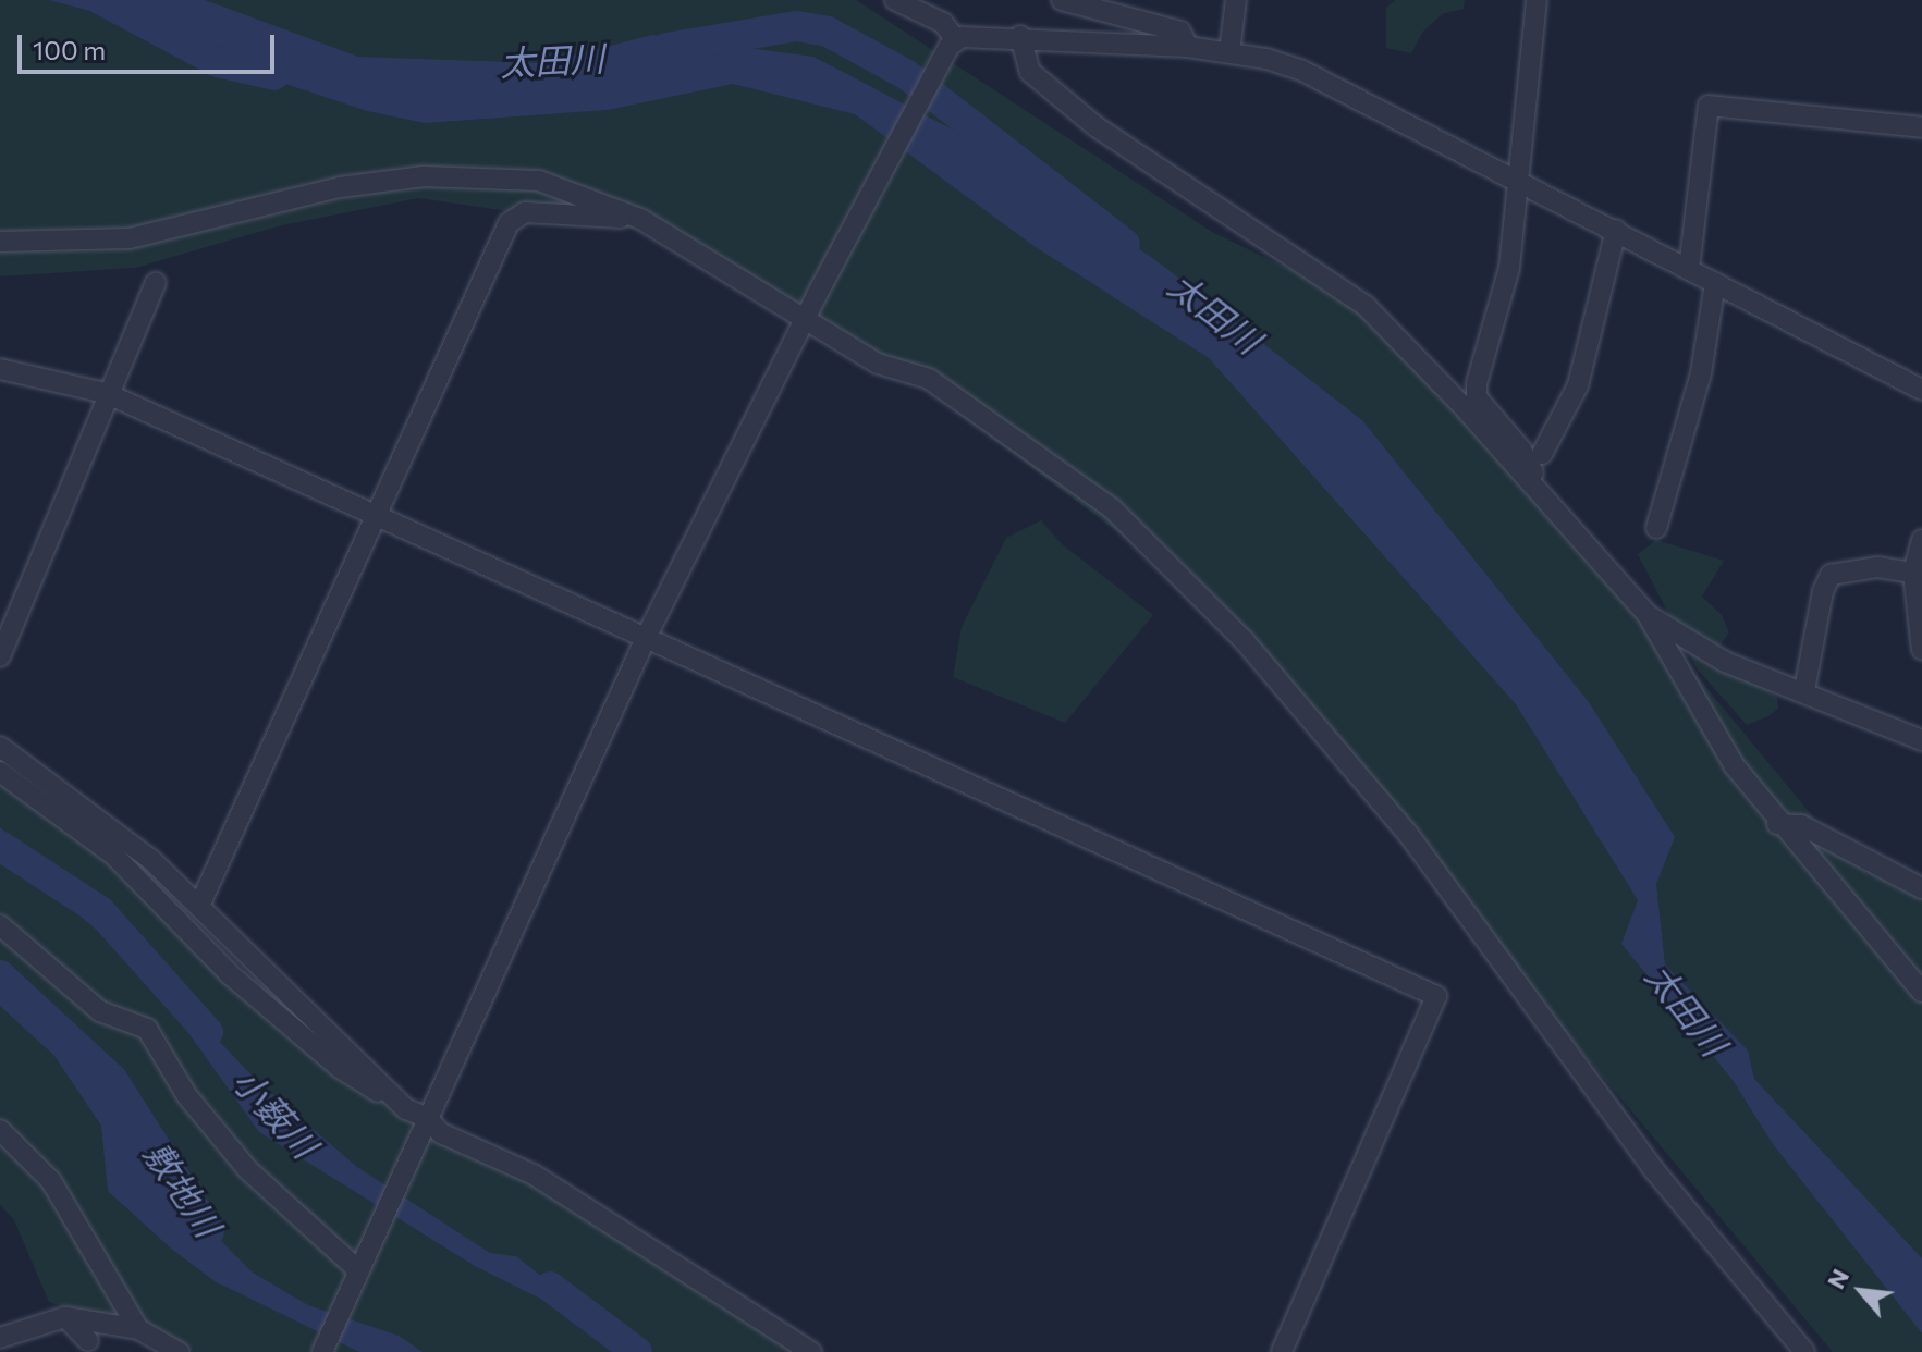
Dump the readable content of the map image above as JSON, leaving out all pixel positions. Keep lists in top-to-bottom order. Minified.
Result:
{"water":["太田川","小薮川","敷地川"],"scale_bar":"100 m","north":"top left"}
